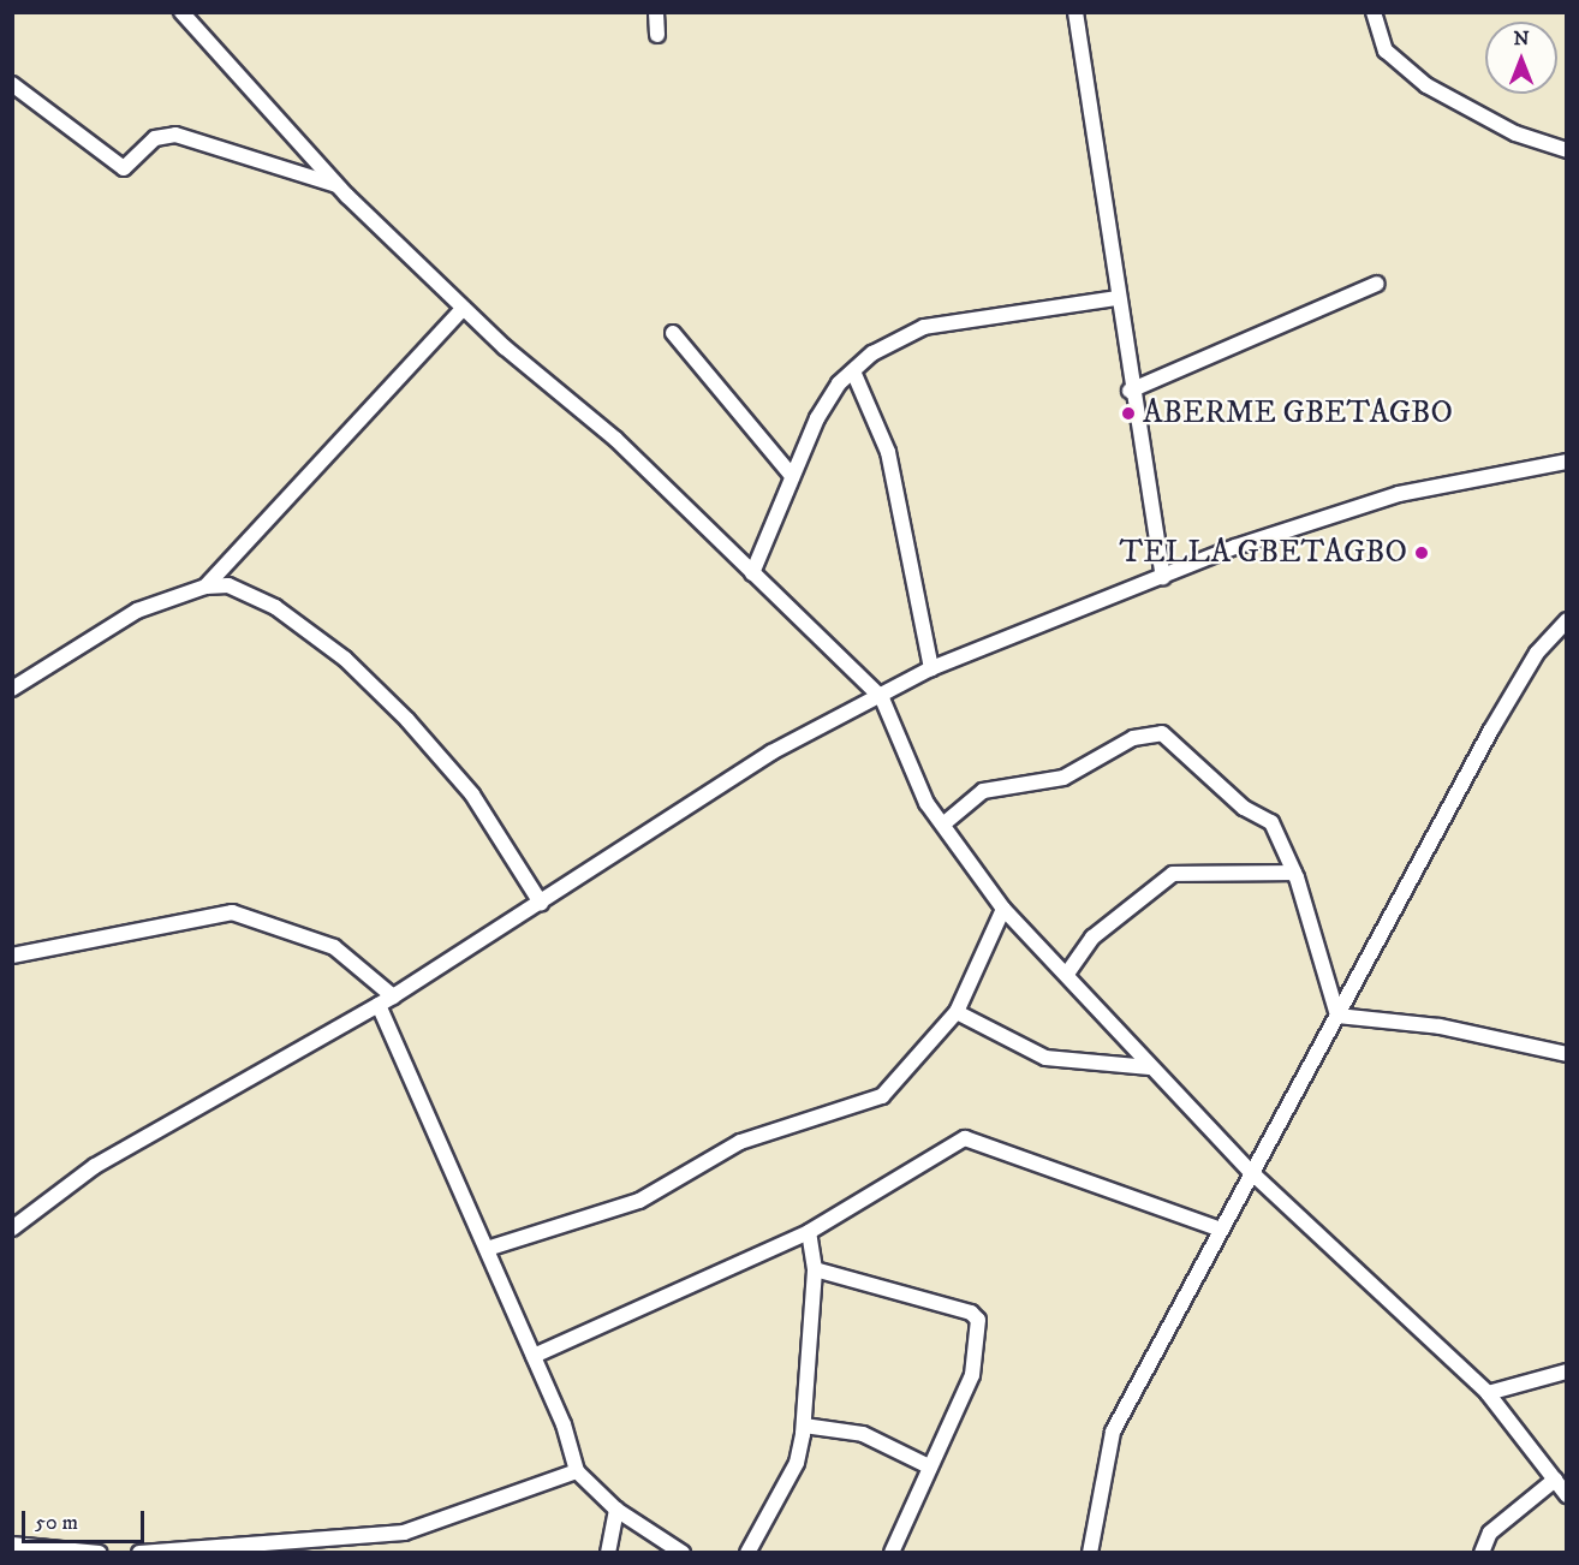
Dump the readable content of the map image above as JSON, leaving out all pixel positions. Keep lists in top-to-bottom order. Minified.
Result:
{"places":["ABERME GBETAGBO","TELLA GBETAGBO"],"scale_bar":"50 m","north":"top"}
